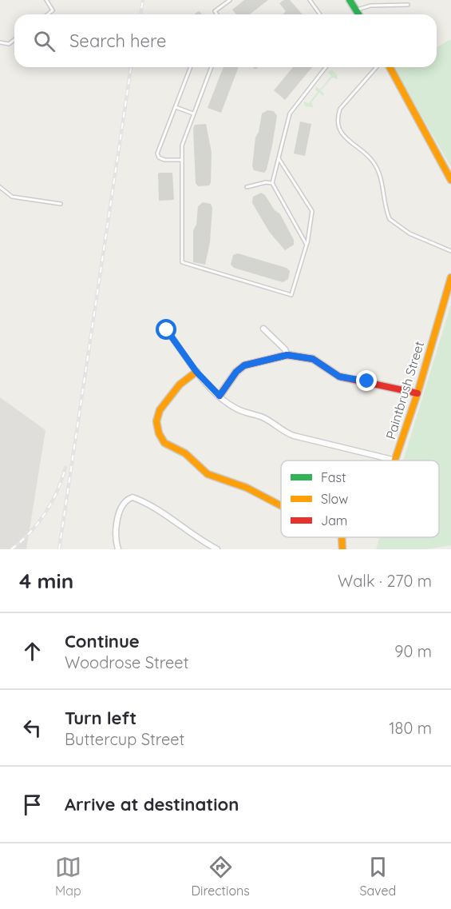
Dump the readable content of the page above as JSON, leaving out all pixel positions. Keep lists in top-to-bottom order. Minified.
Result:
{"streets":{"street":["Paintbrush Street"]},"legend":["Fast","Slow","Jam"],"page":{"search":"Search here","heading":["4 min","Walk · 270 m"],"list":[["Continue","Woodrose Street","90 m"],["Turn left","Buttercup Street","180 m"],"Arrive at destination"],"nav":["Map","Directions","Saved"]}}
